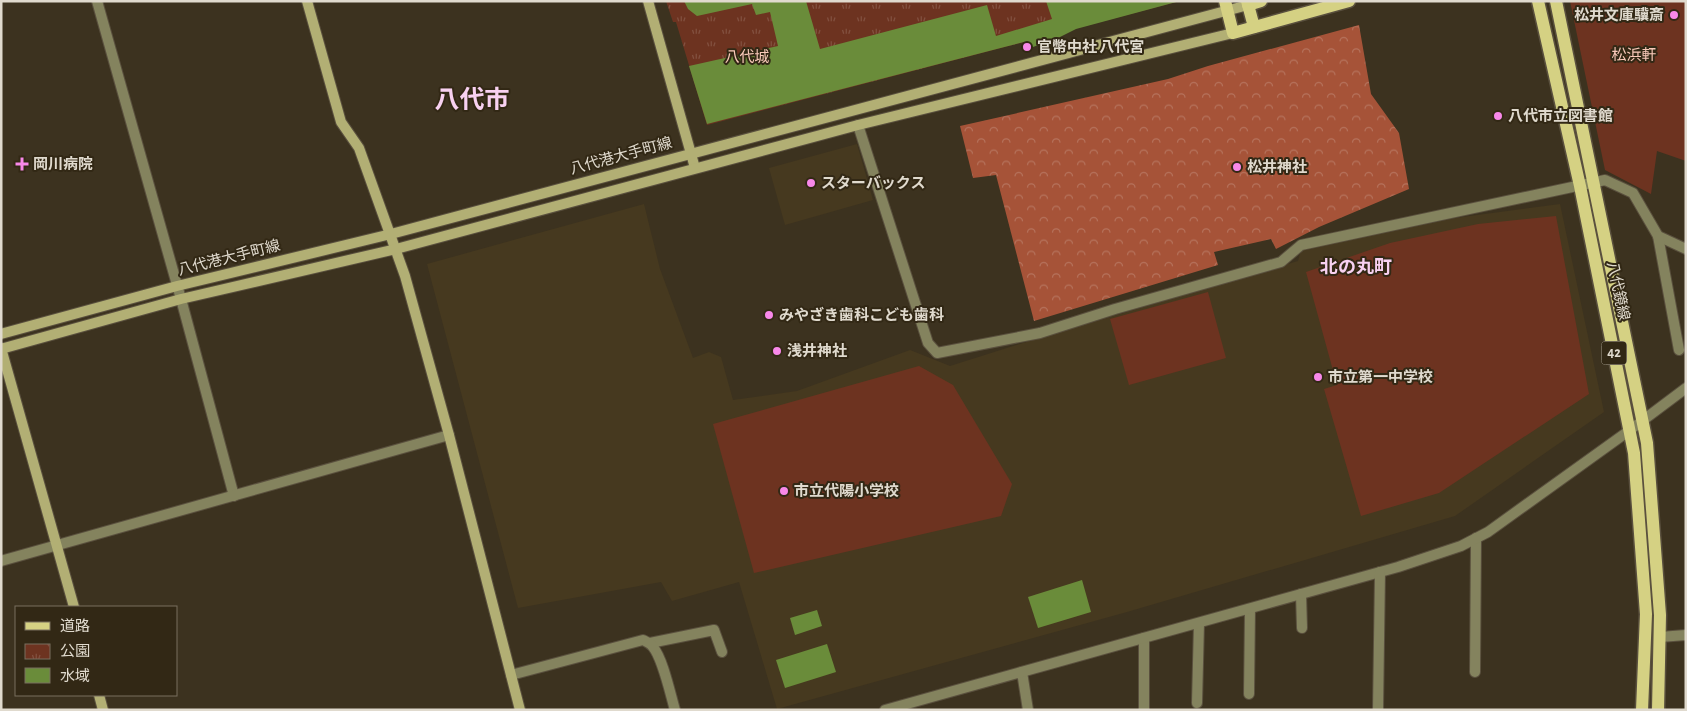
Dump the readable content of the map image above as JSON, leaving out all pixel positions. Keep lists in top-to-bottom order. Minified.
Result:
{"streets":{"main road":["八代港大手町線","八代鏡線","42"]},"districts":["八代市","北の丸町"],"parks":["松浜軒","八代城"],"places":{"other":["松井文庫驥斎","官幣中社 八代宮","八代市立図書館","松井神社","スターバックス","みやざき歯科こども歯科","浅井神社","市立第一中学校","市立代陽小学校"],"health":["岡川病院"]},"legend":["道路","公園","水域"]}
